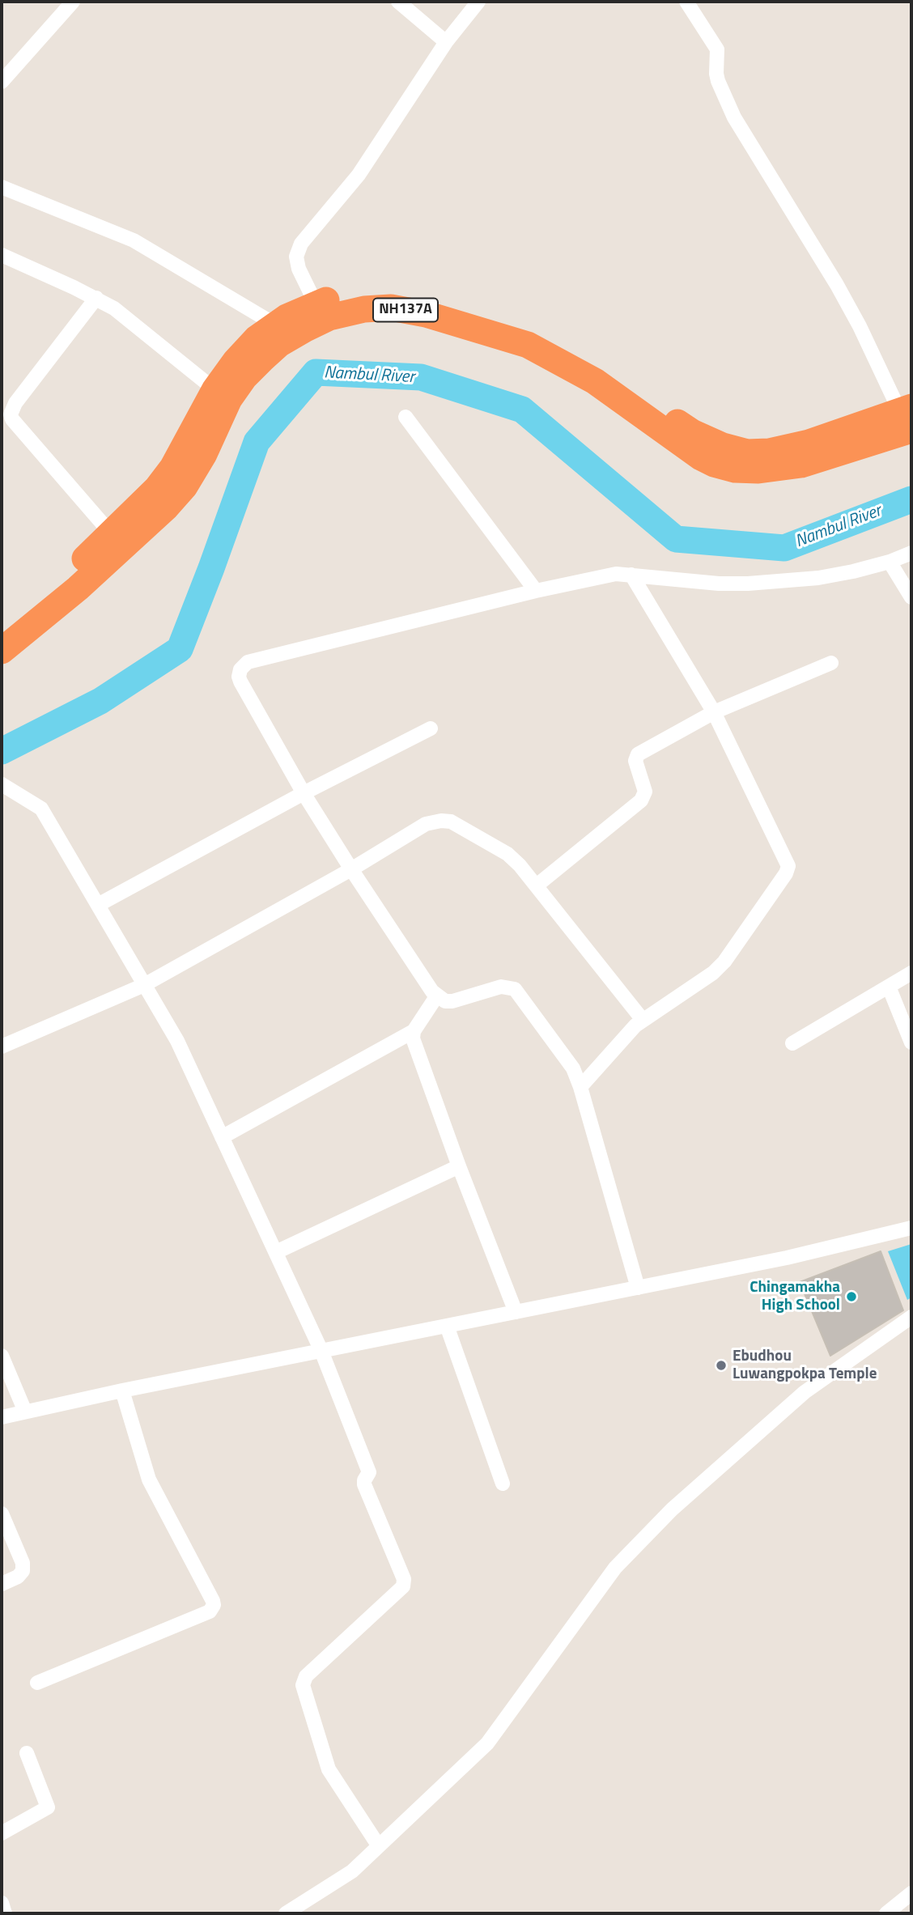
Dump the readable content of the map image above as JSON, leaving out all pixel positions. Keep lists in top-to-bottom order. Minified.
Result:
{"streets":{"highway":["NH137A"]},"water":["Nambul River"],"places":["Chingamakha High School","Ebudhou Luwangpokpa Temple"]}
